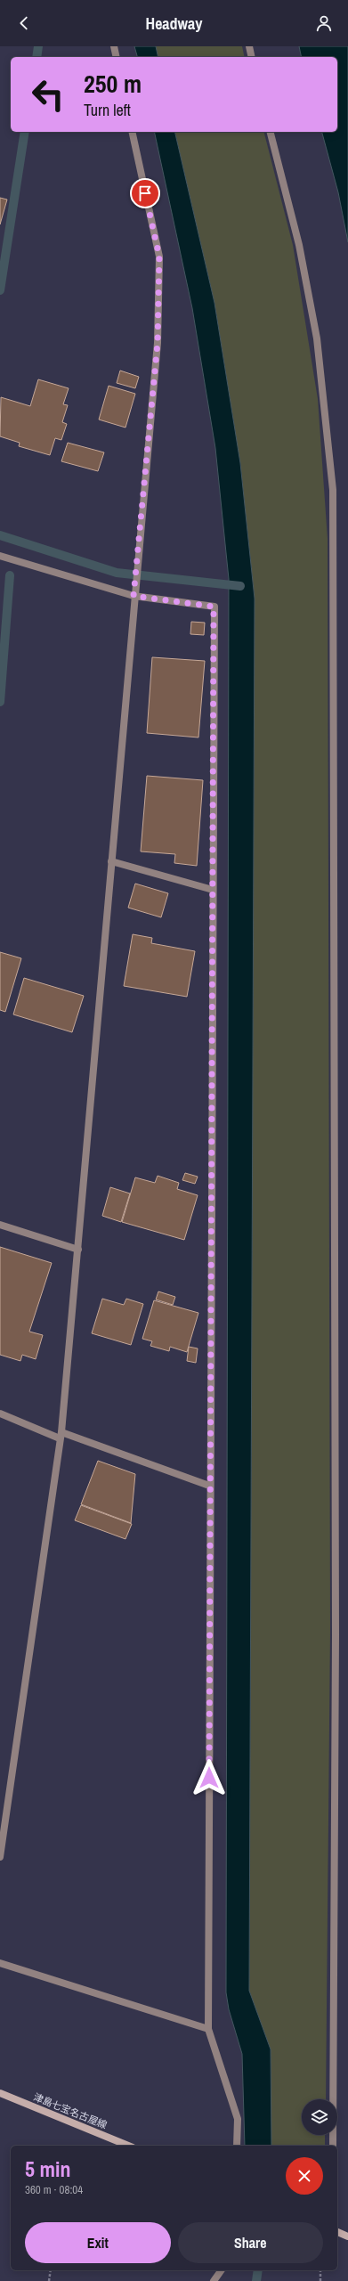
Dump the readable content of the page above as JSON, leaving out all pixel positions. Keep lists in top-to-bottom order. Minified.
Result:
{"streets":{"main road":["津島七宝名古屋線"]},"page":{"header":"Headway","turn":["250 m","Turn left"],"heading":["5 min","360 m · 08:04"],"buttons":["Exit","Share"]}}
